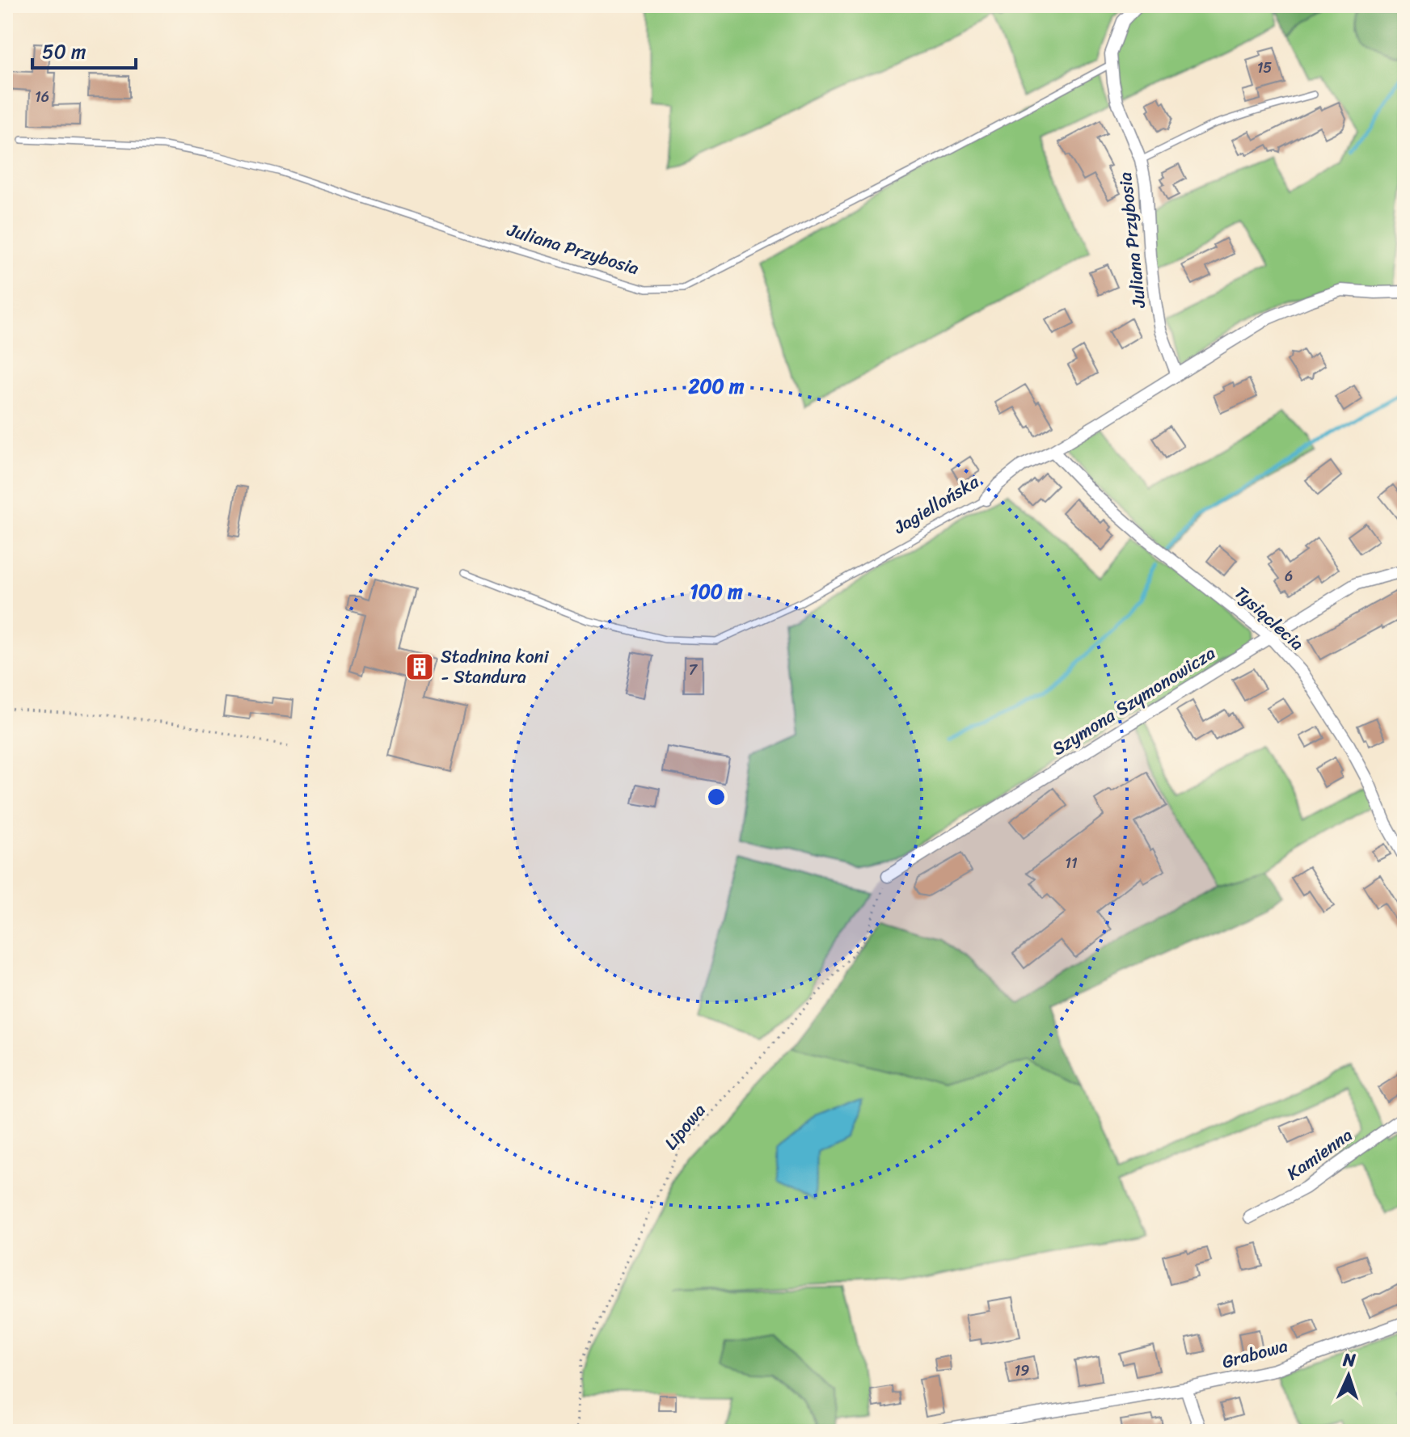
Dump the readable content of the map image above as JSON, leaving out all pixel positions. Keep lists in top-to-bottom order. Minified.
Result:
{"streets":{"street":["Juliana Przybosia","Jagiellońska","Tysiąclecia","Szymona Szymonowicza","Kamienna","Grabowa"],"path":["Lipowa"]},"crossings":[["Juliana Przybosia","Jagiellońska"],["Jagiellońska","Tysiąclecia"],["Tysiąclecia","Szymona Szymonowicza"],["Szymona Szymonowicza","Lipowa"]],"places":{"building":["Stadnina koni - Standura"]},"house_numbers":["15","16","6","7","11","19"],"scale_bar":"50 m","north":"top","rings":["200 m","100 m"]}
